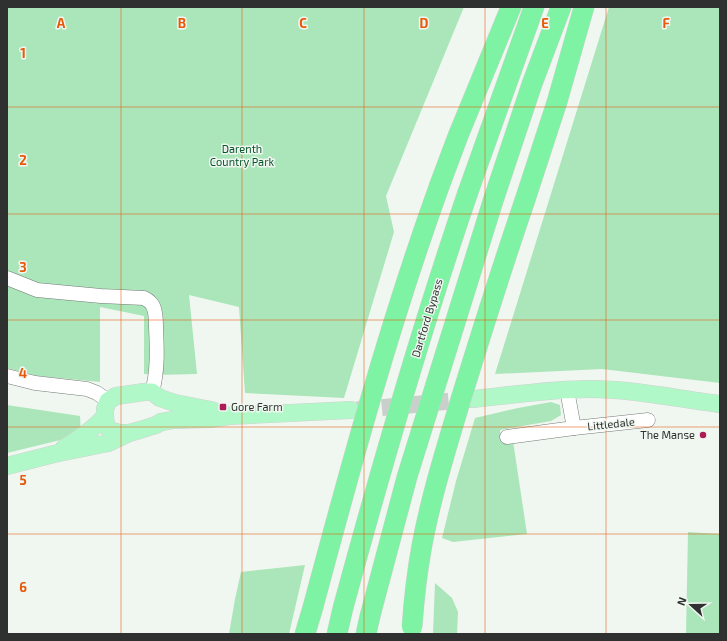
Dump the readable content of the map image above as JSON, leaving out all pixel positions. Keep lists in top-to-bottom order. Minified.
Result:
{"streets":{"highway":["Dartford Bypass"],"street":["Littledale"]},"parks":["Darenth Country Park"],"places":{"transit":["Gore Farm"],"other":["The Manse"]},"north":"left","grid":{"columns":["A","B","C","D","E","F"],"rows":["1","2","3","4","5","6"]}}
